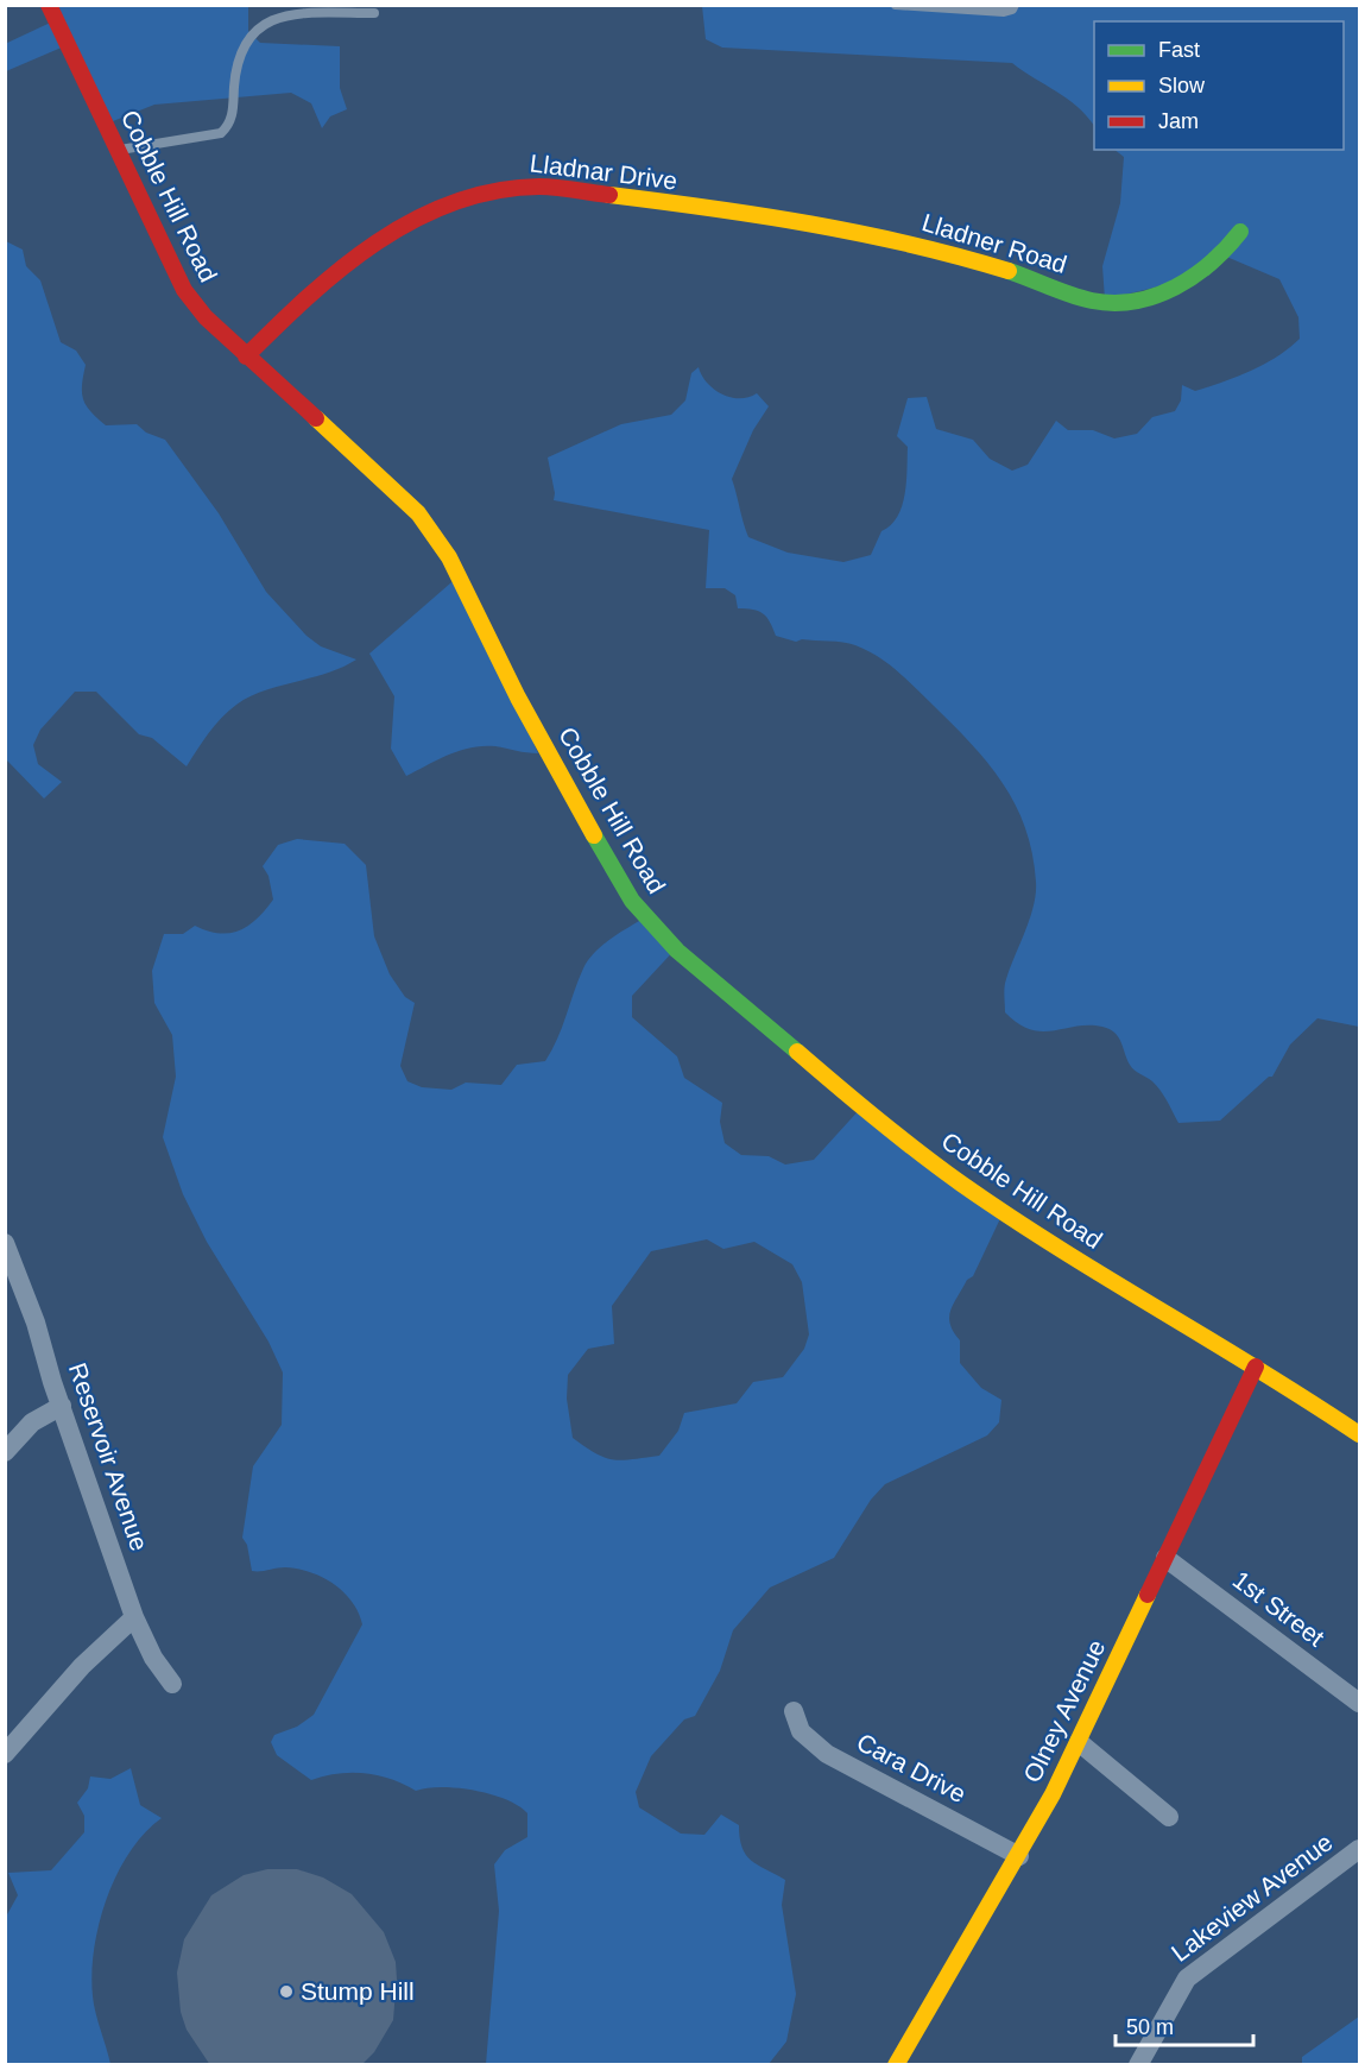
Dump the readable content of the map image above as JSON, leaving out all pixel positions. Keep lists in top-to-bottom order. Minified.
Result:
{"streets":{"street":["Lladnar Drive","Cobble Hill Road","Lladner Road","Reservoir Avenue","1st Street","Olney Avenue","Cara Drive","Lakeview Avenue"]},"crossings":[["Lladnar Drive","Cobble Hill Road"],["Lladnar Drive","Lladner Road"],["Cobble Hill Road","Olney Avenue"],["1st Street","Olney Avenue"],["Olney Avenue","Cara Drive"]],"places":["Stump Hill"],"legend":["Fast","Slow","Jam"],"scale_bar":"50 m"}
